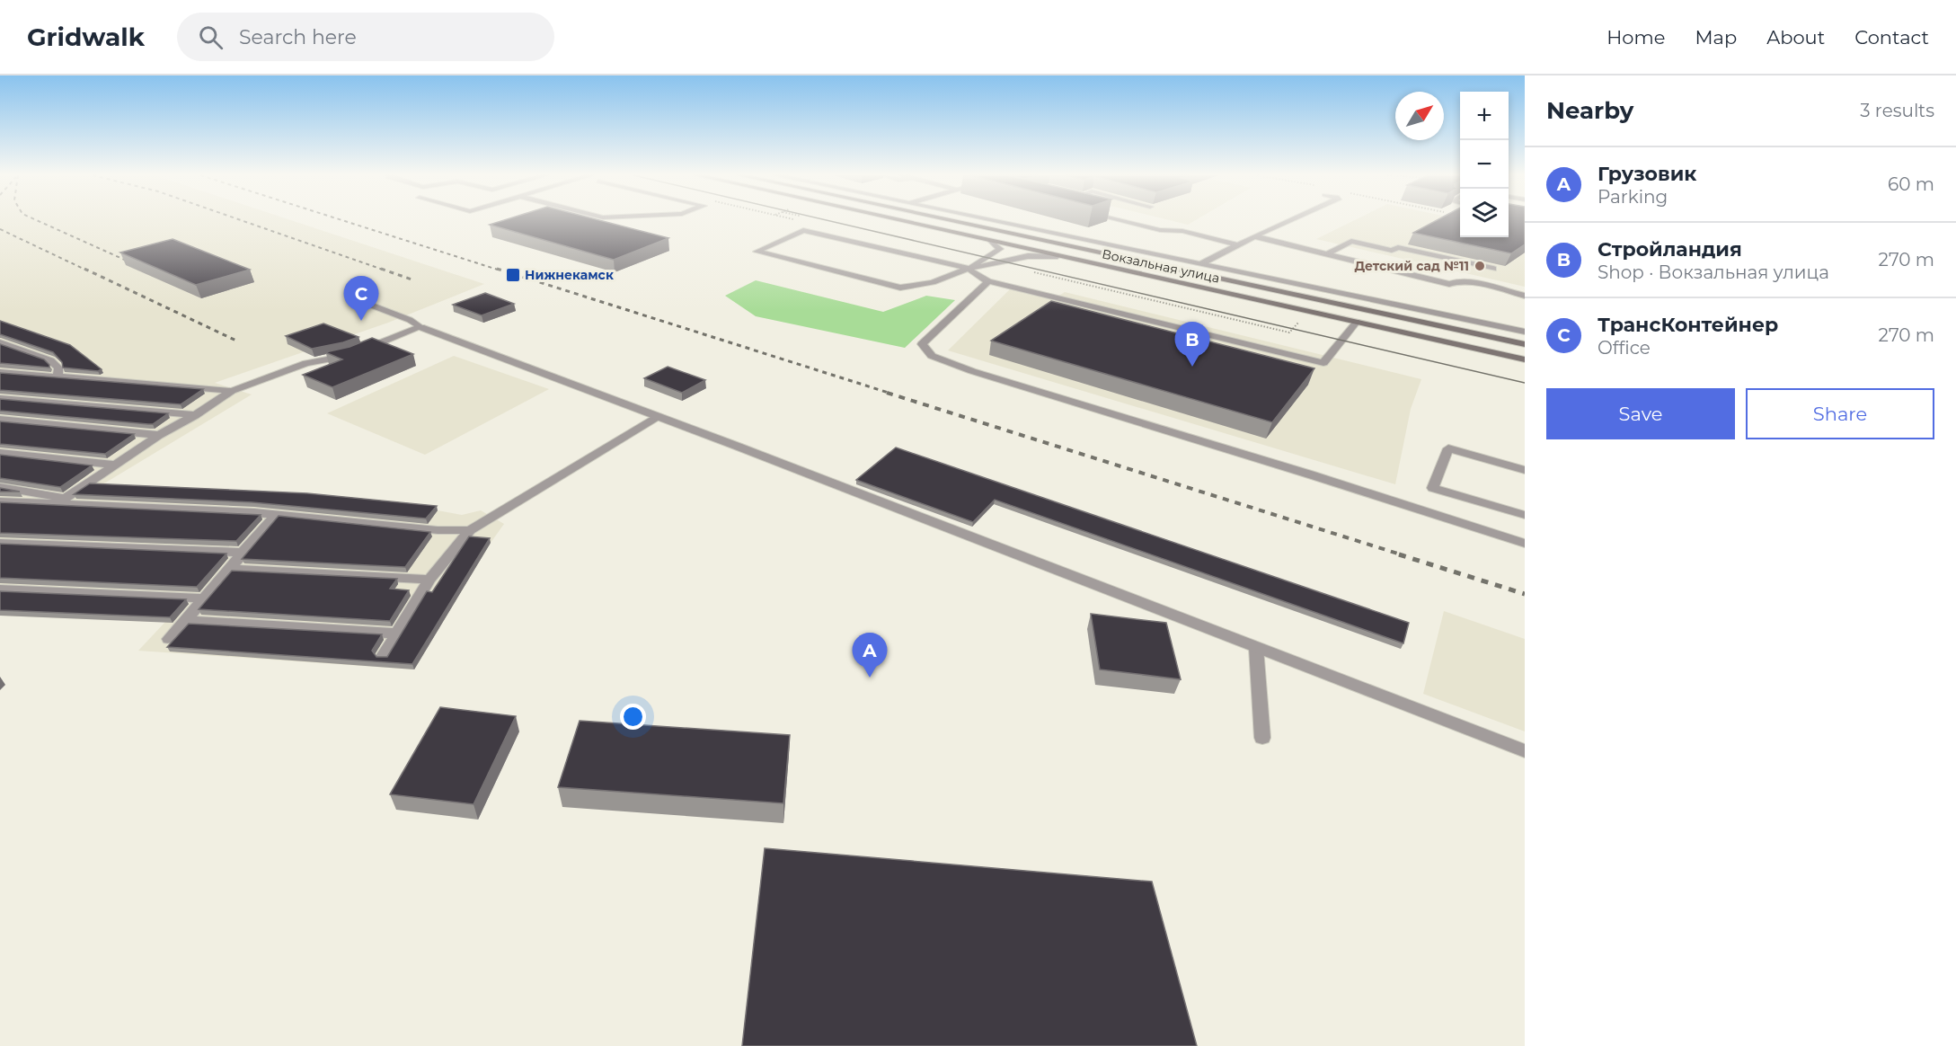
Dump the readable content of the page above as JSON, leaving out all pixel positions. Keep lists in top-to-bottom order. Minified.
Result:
{"streets":{"main road":["Вокзальная улица"]},"places":{"other":["Детский сад №11"],"transit":["Нижнекамск"]},"north":"top right","page":{"header":"Gridwalk","search":"Search here","nav":["Home","Map","About","Contact"],"heading":["Nearby","3 results"],"map_buttons":["+","−"],"list":[{"mark":"A","name":"Грузовик","note":"Parking","value":"60 m"},{"mark":"B","name":"Стройландия","note":"Shop · Вокзальная улица","value":"270 m"},{"mark":"C","name":"ТрансКонтейнер","note":"Office","value":"270 m"}],"pins":["C","B","A"],"buttons":["Save","Share"]}}
